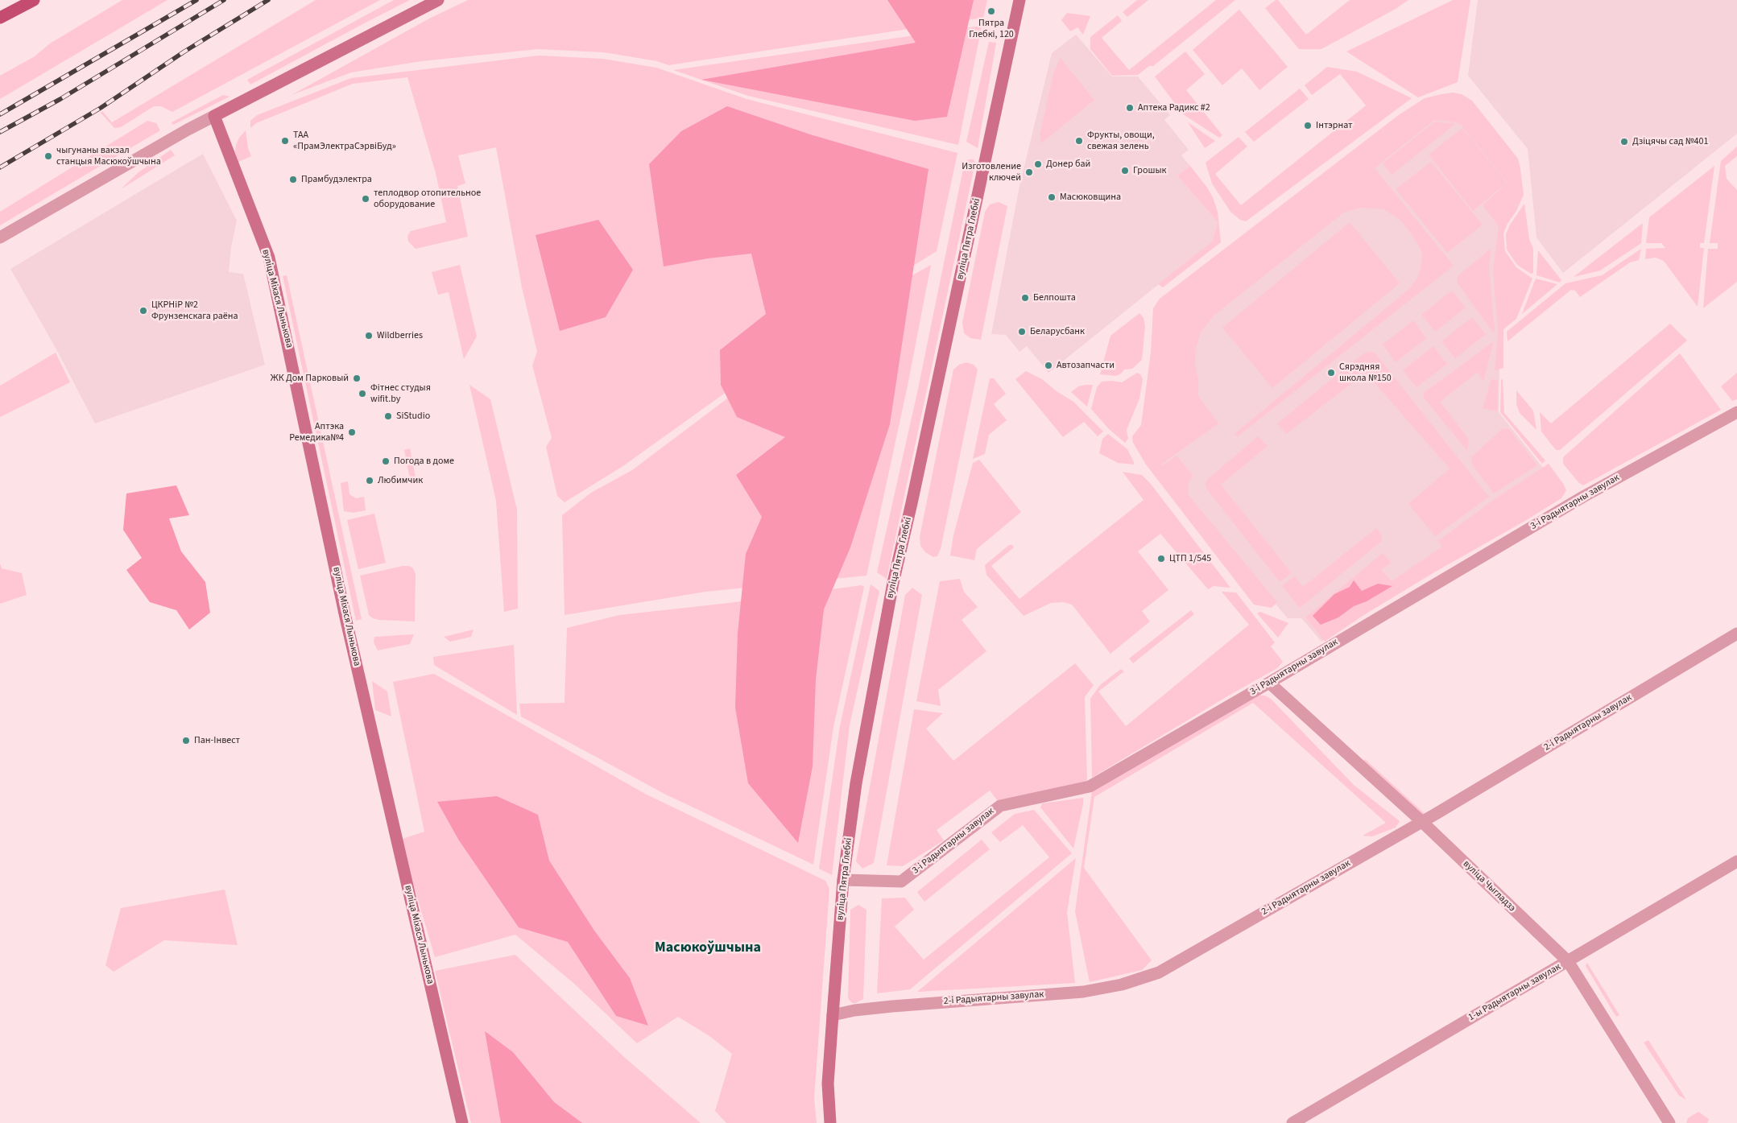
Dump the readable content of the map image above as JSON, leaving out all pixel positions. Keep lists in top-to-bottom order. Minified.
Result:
{"streets":{"street":["вуліца Пятра Глебкі","вуліца Міхася Лынькова","3-і Радыятарны завулак","2-і Радыятарны завулак","вуліца Чыгладзэ","1-ы Радыятарны завулак"]},"crossings":[["вуліца Пятра Глебкі","3-і Радыятарны завулак"],["вуліца Пятра Глебкі","2-і Радыятарны завулак"],["3-і Радыятарны завулак","вуліца Чыгладзэ"],["2-і Радыятарны завулак","вуліца Чыгладзэ"],["вуліца Чыгладзэ","1-ы Радыятарны завулак"]],"districts":["Масюкоўшчына"],"places":["Пятра Глебкі, 120","Аптека Радикс #2","Інтэрнат","ТАА «ПрамЭлектраСэрвіБуд»","Фрукты, овощи, свежая зелень","Дзіцячы сад №401","чыгунаны вакзал станцыя Масюкоўшчына","Донер бай","Грошык","Изготовление ключей","Прамбудэлектра","Масюковщина","теплодвор отопительное оборудование","Белпошта","ЦКРНіР №2 Фрунзенскага раёна","Беларусбанк","Wildberries","Автозапчасти","Сярэдняя школа №150","ЖК Дом Парковый","Фітнес студыя wifit.by","SiStudio","Аптэка Ремедика№4","Погода в доме","Любимчик","ЦТП 1/545","Пан-Інвест"]}
